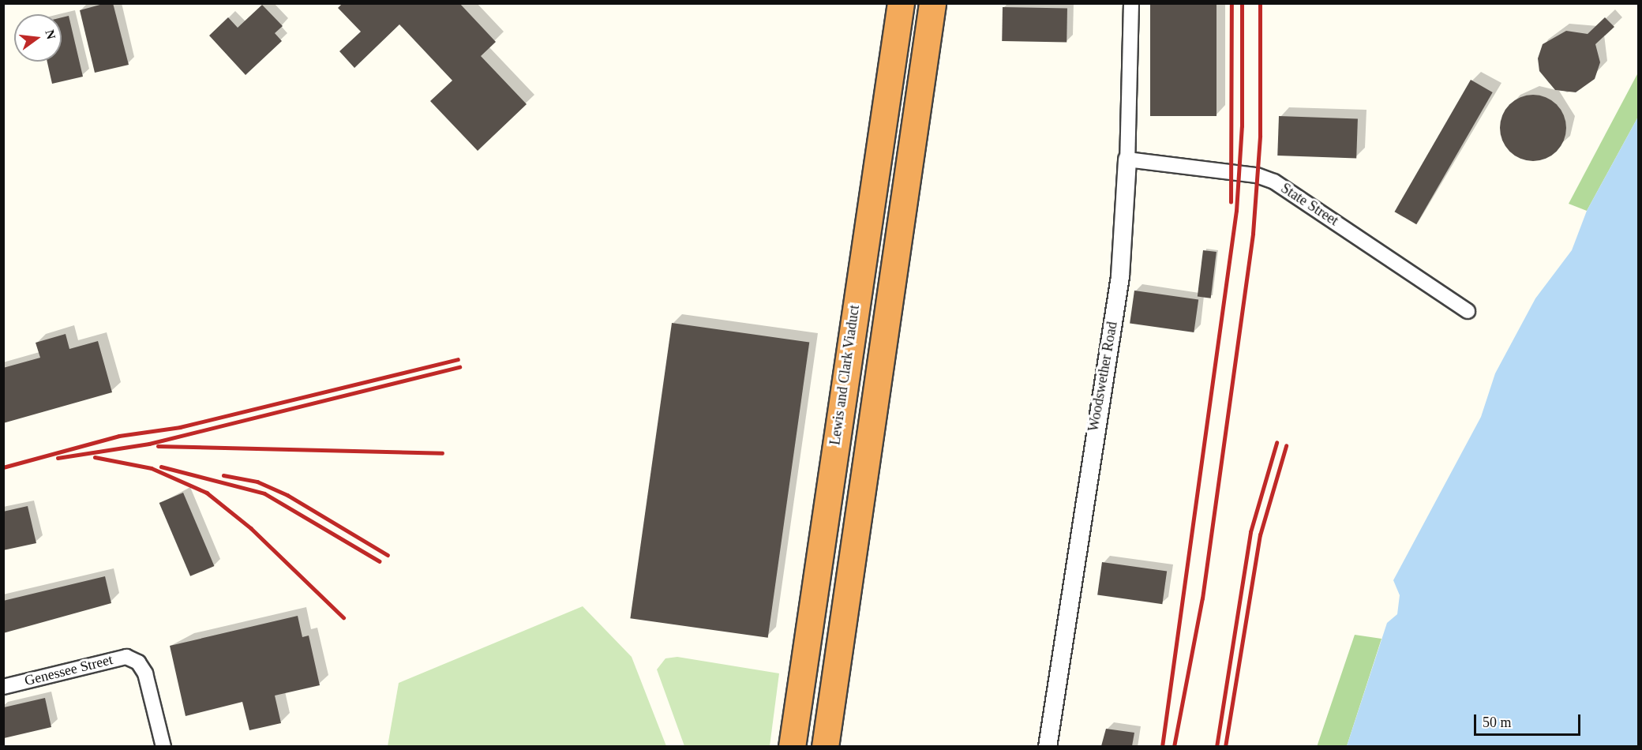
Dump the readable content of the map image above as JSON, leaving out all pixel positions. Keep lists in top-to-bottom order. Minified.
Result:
{"streets":{"highway":["Lewis and Clark Viaduct"],"street":["State Street","Woodswether Road","Genessee Street"]},"crossings":[["State Street","Woodswether Road"]],"scale_bar":"50 m","north":"right"}
